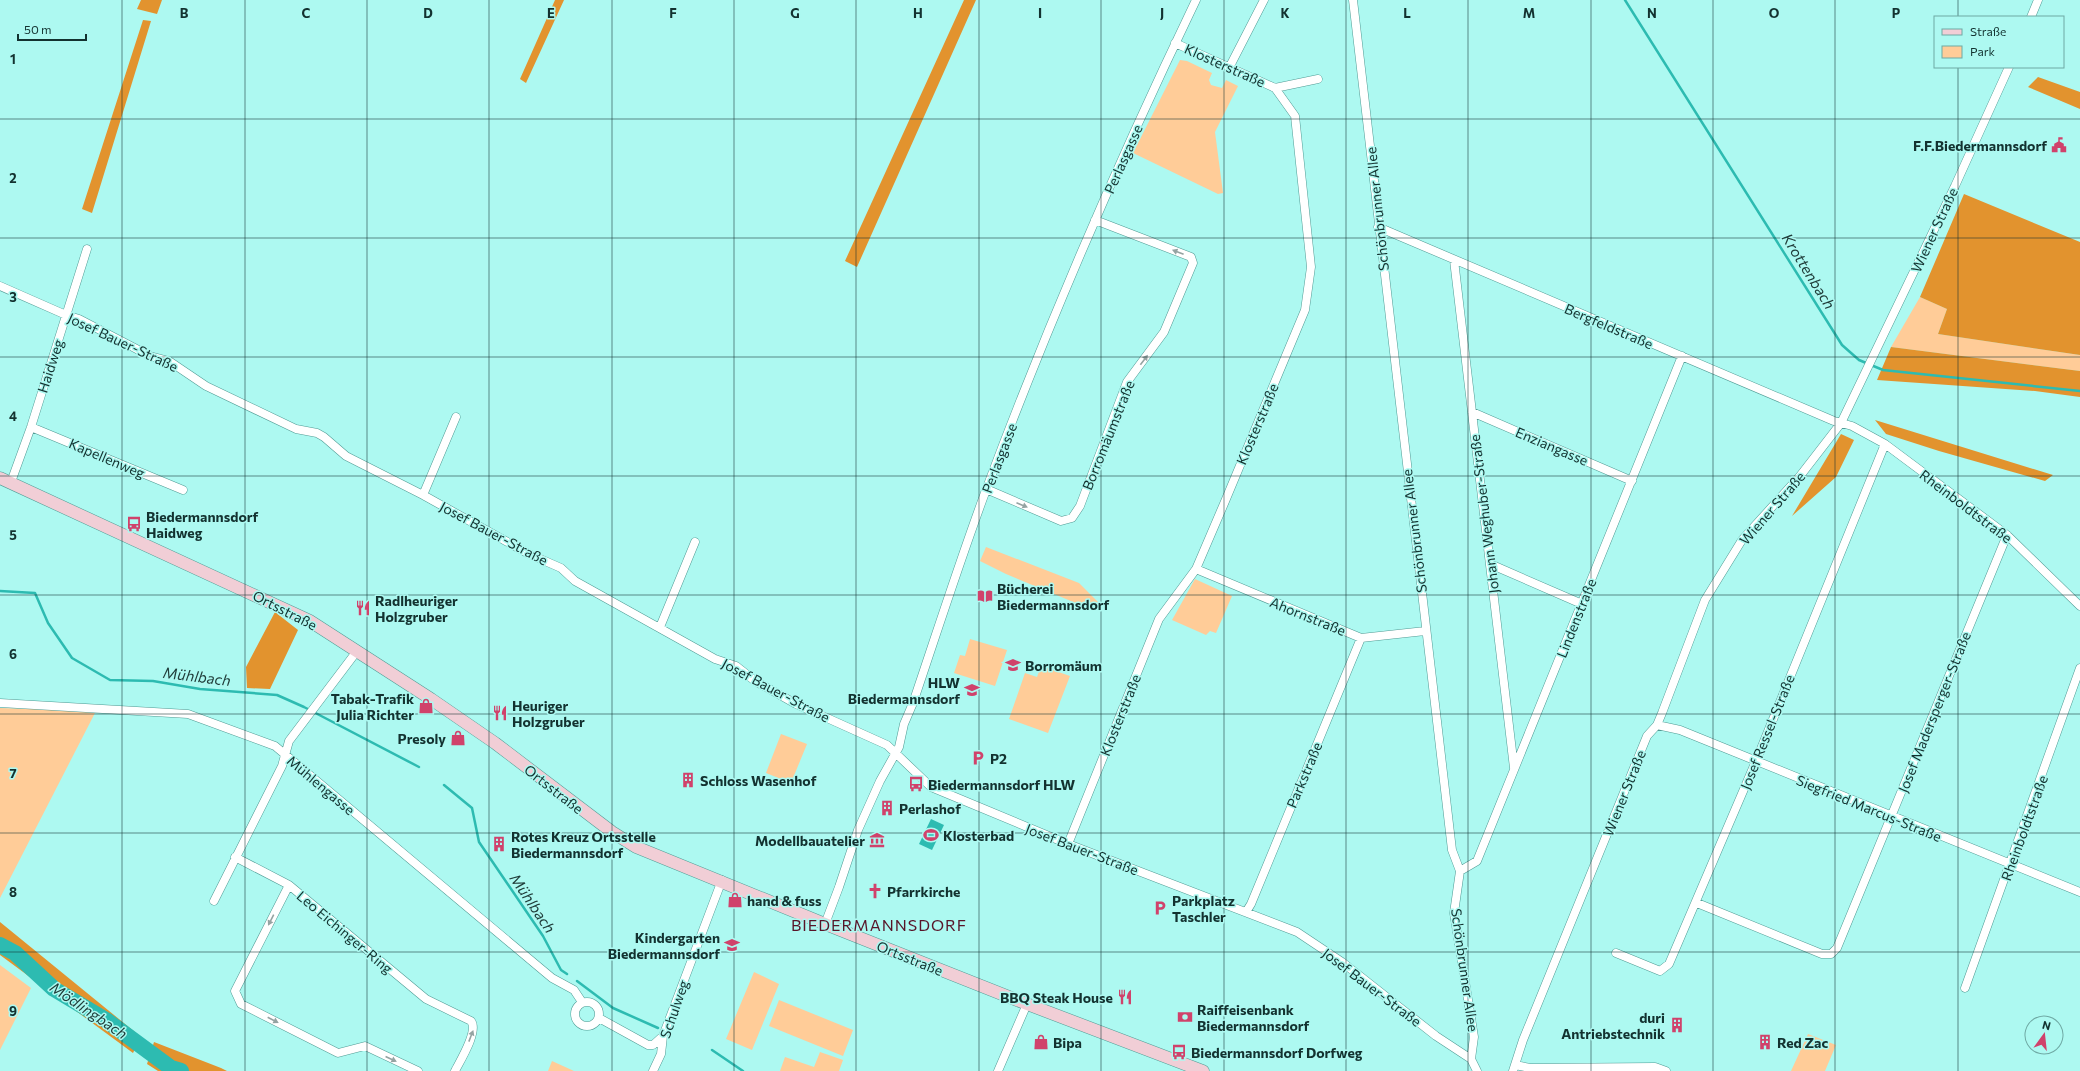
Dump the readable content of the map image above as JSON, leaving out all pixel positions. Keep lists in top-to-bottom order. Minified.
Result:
{"streets":{"street":["Klosterstraße","Perlasgasse","Schönbrunner Allee","Wiener Straße","Bergfeldstraße","Josef Bauer-Straße","Haidweg","Borromäumstraße","Enziangasse","Kapellenweg","Rheinboldtstraße","Johann Weghuber-Straße","Ortsstraße","Ahornstraße","Lindenstraße","Josef Madersperger-Straße","Josef Ressel-Straße","Parkstraße","Mühlengasse","Siegfried Marcus-Straße","Leo Eichinger-Ring","Schulweg"]},"crossings":[["Klosterstraße","Perlasgasse"],["Klosterstraße","Josef Bauer-Straße"],["Klosterstraße","Ahornstraße"],["Perlasgasse","Josef Bauer-Straße"],["Perlasgasse","Borromäumstraße"],["Perlasgasse","Ortsstraße"],["Schönbrunner Allee","Bergfeldstraße"],["Schönbrunner Allee","Josef Bauer-Straße"],["Schönbrunner Allee","Ahornstraße"],["Schönbrunner Allee","Lindenstraße"],["Wiener Straße","Bergfeldstraße"],["Wiener Straße","Rheinboldtstraße"],["Wiener Straße","Siegfried Marcus-Straße"],["Bergfeldstraße","Rheinboldtstraße"],["Bergfeldstraße","Johann Weghuber-Straße"],["Bergfeldstraße","Lindenstraße"],["Josef Bauer-Straße","Haidweg"],["Josef Bauer-Straße","Parkstraße"],["Haidweg","Kapellenweg"],["Haidweg","Ortsstraße"],["Enziangasse","Johann Weghuber-Straße"],["Enziangasse","Lindenstraße"],["Rheinboldtstraße","Josef Madersperger-Straße"],["Rheinboldtstraße","Josef Ressel-Straße"],["Rheinboldtstraße","Siegfried Marcus-Straße"],["Johann Weghuber-Straße","Lindenstraße"],["Ortsstraße","Schulweg"],["Ahornstraße","Parkstraße"],["Josef Madersperger-Straße","Josef Ressel-Straße"],["Josef Madersperger-Straße","Siegfried Marcus-Straße"],["Josef Ressel-Straße","Siegfried Marcus-Straße"]],"districts":["BIEDERMANNSDORF"],"water":["Krottenbach","Mühlbach","Mödlingbach"],"places":{"public building":["F.F.Biedermannsdorf"],"bus stop":["Biedermannsdorf Haidweg","Biedermannsdorf HLW","Biedermannsdorf Dorfweg"],"library":["Bücherei Biedermannsdorf"],"restaurant":["Radlheuriger Holzgruber","Heuriger Holzgruber","BBQ Steak House"],"school or university":["Borromäum","HLW Biedermannsdorf","Kindergarten Biedermannsdorf"],"shop":["Tabak-Trafik Julia Richter","Presoly","hand & fuss","Bipa"],"parking":["P2","Parkplatz Taschler"],"building":["Schloss Wasenhof","Perlashof","Rotes Kreuz Ortsstelle Biedermannsdorf","duri Antriebstechnik","Red Zac"],"sports":["Klosterbad"],"museum":["Modellbauatelier"],"church":["Pfarrkirche"],"bank":["Raiffeisenbank Biedermannsdorf"]},"legend":["Straße","Park"],"scale_bar":"50 m","north":"top","grid":{"columns":["B","C","D","E","F","G","H","I","J","K","L","M","N","O","P"],"rows":["1","2","3","4","5","6","7","8","9"]}}
